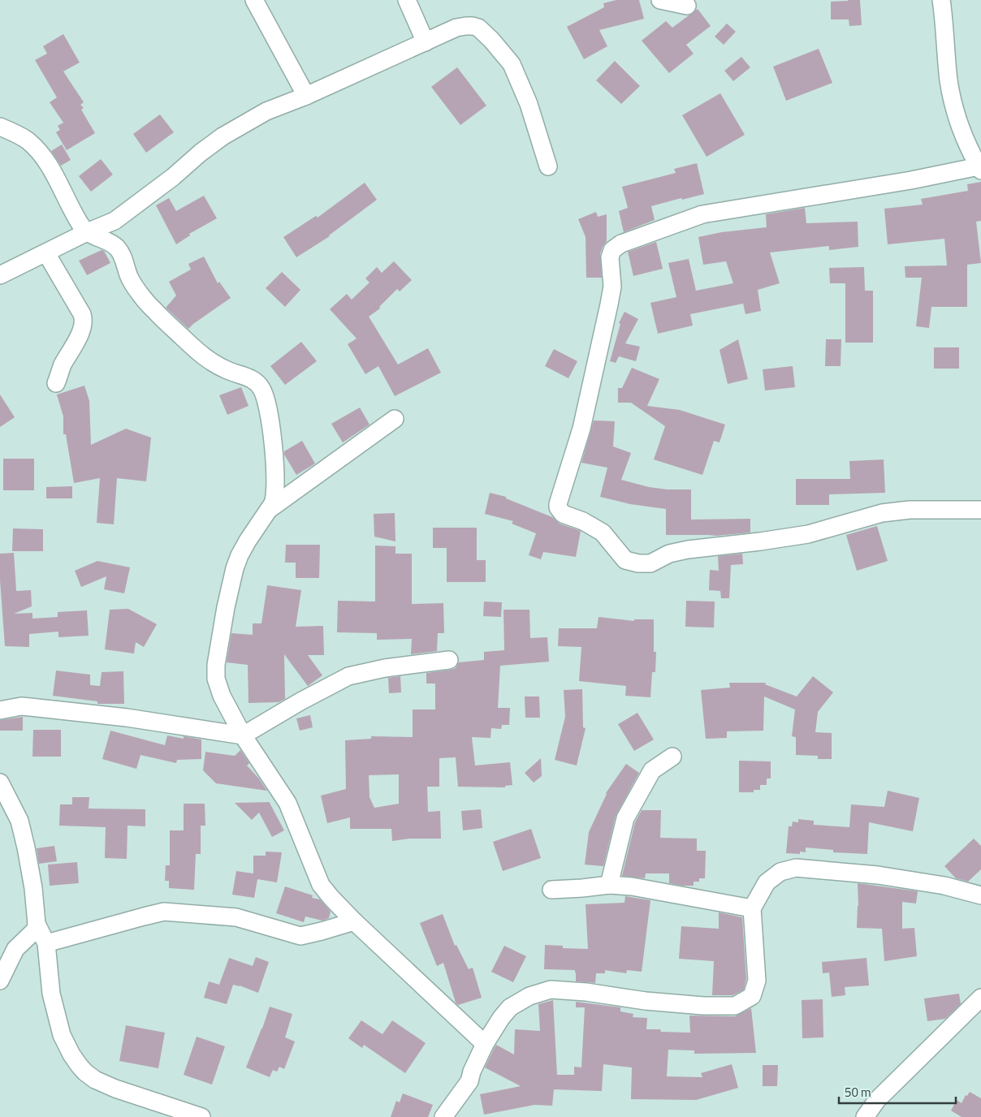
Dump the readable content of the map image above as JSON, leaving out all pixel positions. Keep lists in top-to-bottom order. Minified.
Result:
{"scale_bar":"50 m"}
